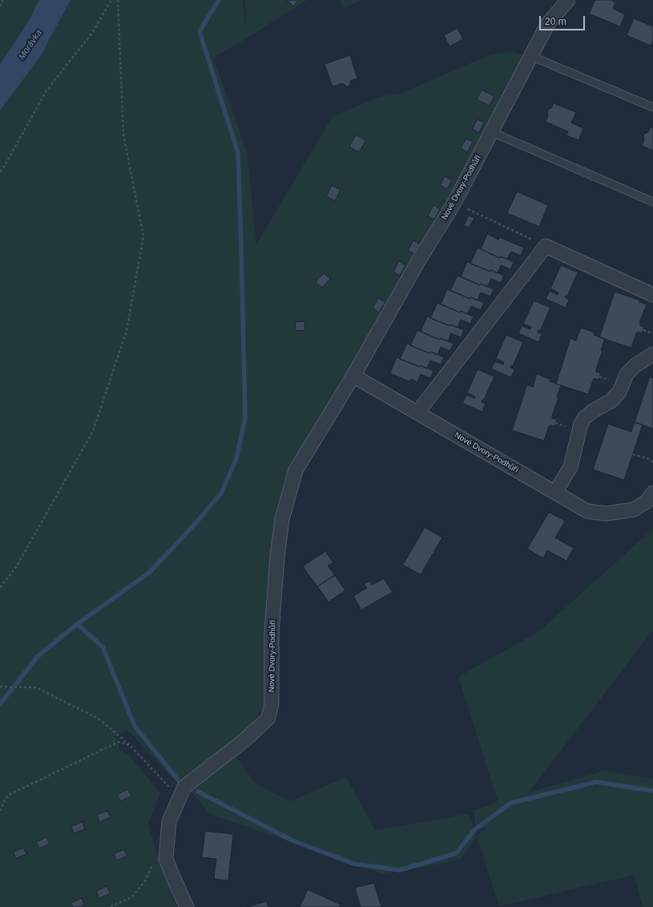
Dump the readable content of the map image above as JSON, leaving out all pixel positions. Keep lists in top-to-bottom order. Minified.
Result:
{"streets":{"street":["Nové Dvory-Podhůří"]},"water":["Morávka"],"scale_bar":"20 m"}
